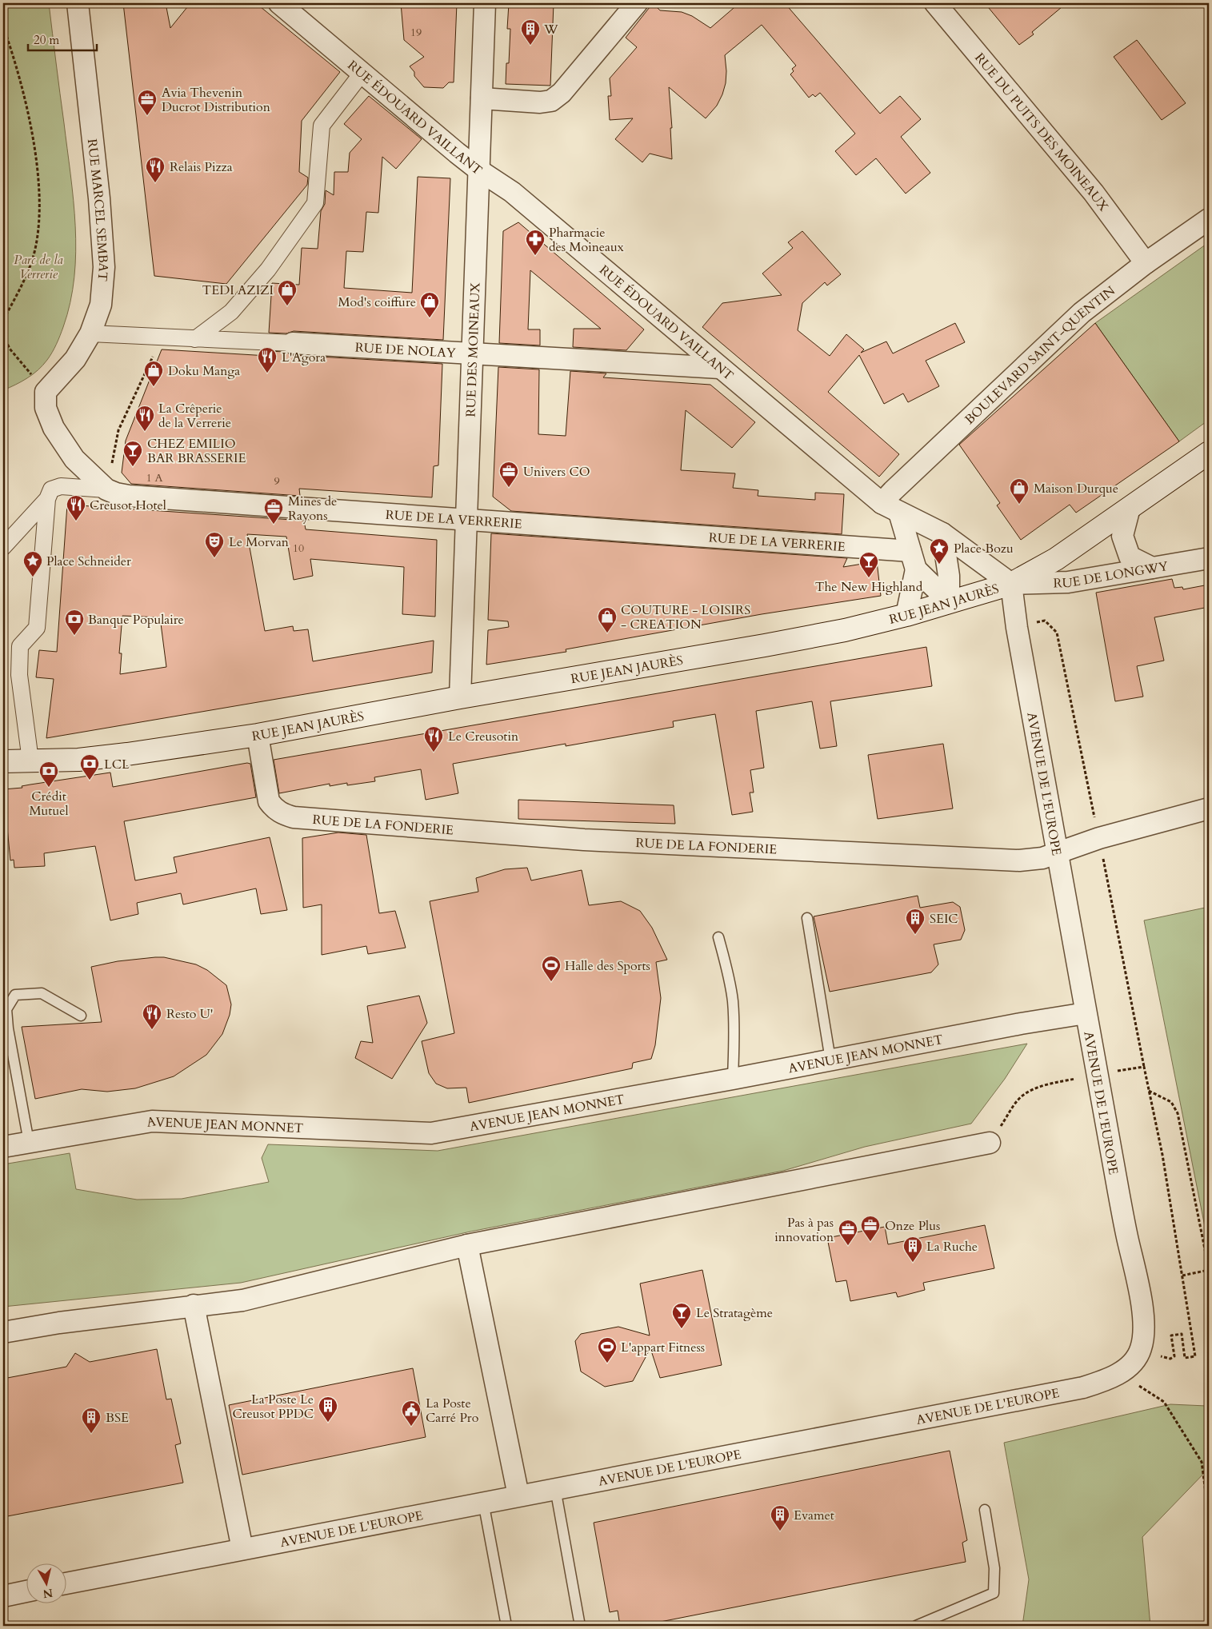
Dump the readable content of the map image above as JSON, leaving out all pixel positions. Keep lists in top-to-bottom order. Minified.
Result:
{"streets":{"main road":["RUE JEAN JAURÈS"],"street":["RUE ÉDOUARD VAILLANT","RUE DU PUITS DES MOINEAUX","RUE MARCEL SEMBAT","RUE DE NOLAY","RUE DES MOINEAUX","BOULEVARD SAINT-QUENTIN","RUE DE LA VERRERIE","RUE DE LONGWY","AVENUE DE L'EUROPE","RUE DE LA FONDERIE","AVENUE JEAN MONNET"]},"crossings":[["RUE ÉDOUARD VAILLANT","RUE DE NOLAY"],["RUE ÉDOUARD VAILLANT","RUE DES MOINEAUX"],["RUE ÉDOUARD VAILLANT","BOULEVARD SAINT-QUENTIN"],["RUE ÉDOUARD VAILLANT","RUE DE LONGWY"],["RUE ÉDOUARD VAILLANT","RUE JEAN JAURÈS"],["RUE ÉDOUARD VAILLANT","AVENUE DE L'EUROPE"],["RUE DU PUITS DES MOINEAUX","BOULEVARD SAINT-QUENTIN"],["RUE MARCEL SEMBAT","RUE DE NOLAY"],["RUE MARCEL SEMBAT","RUE DE LA VERRERIE"],["RUE DE NOLAY","RUE DES MOINEAUX"],["RUE DES MOINEAUX","RUE DE LA VERRERIE"],["RUE DES MOINEAUX","RUE JEAN JAURÈS"],["RUE DE LONGWY","RUE JEAN JAURÈS"],["RUE DE LONGWY","AVENUE DE L'EUROPE"],["RUE JEAN JAURÈS","AVENUE DE L'EUROPE"],["RUE JEAN JAURÈS","RUE DE LA FONDERIE"],["AVENUE DE L'EUROPE","RUE DE LA FONDERIE"],["AVENUE DE L'EUROPE","AVENUE JEAN MONNET"]],"parks":["Parc de la Verrerie"],"places":{"building":["W","SEIC","La Ruche","La Poste Le Creusot PPDC","BSE","Evamet"],"office":["Avia Thevenin Ducrot Distribution","Univers CO","Mines de Rayons","Onze Plus","Pas à pas innovation"],"restaurant":["Relais Pizza","L'Agora","La Crêperie de la Verrerie","Creusot Hotel","Le Creusotin","Resto U'"],"pharmacy":["Pharmacie des Moineaux"],"shop":["TEDI AZIZI","Mod's coiffure","Doku Manga","Maison Durque","COUTURE - LOISIRS - CREATION"],"bar":["CHEZ EMILIO BAR BRASSERIE","The New Highland","Le Stratagème"],"theatre":["Le Morvan"],"place":["Place Bozu","Place Schneider"],"bank":["Banque Populaire","LCL","Crédit Mutuel"],"sports":["Halle des Sports","L'appart Fitness"],"public building":["La Poste Carré Pro"]},"house_numbers":["19","1 A","9","10"],"scale_bar":"20 m","north":"bottom"}
